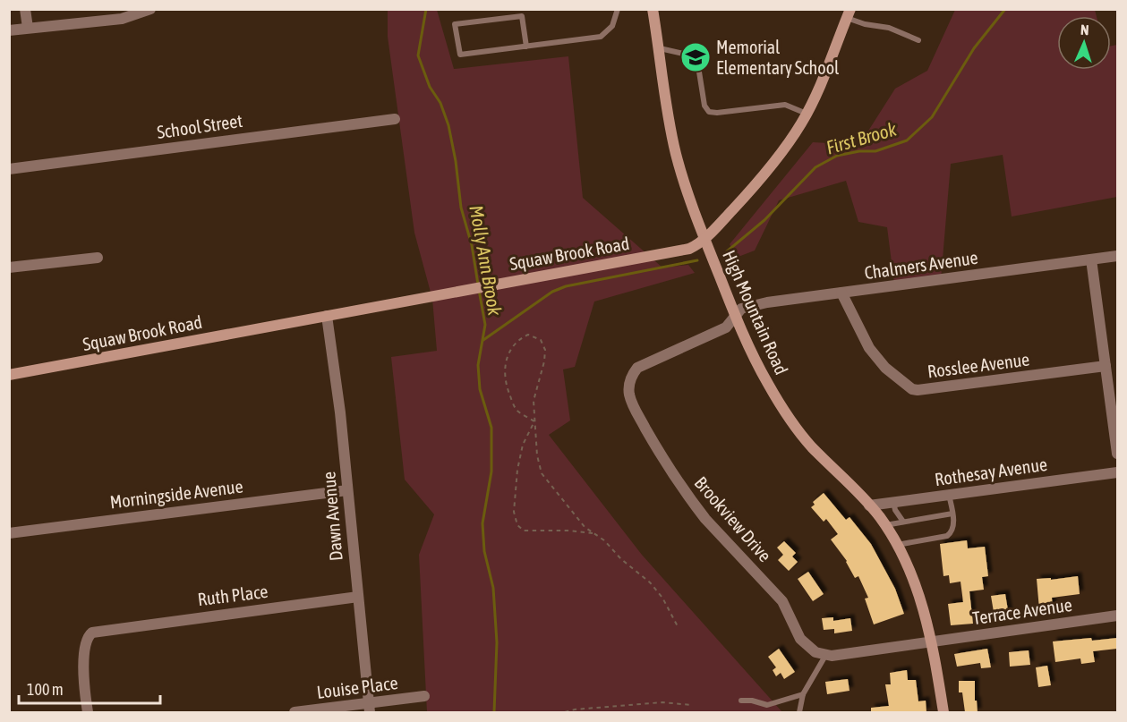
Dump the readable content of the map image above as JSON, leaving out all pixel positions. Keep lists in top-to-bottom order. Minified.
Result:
{"streets":{"street":["School Street","Squaw Brook Road","Chalmers Avenue","High Mountain Road","Rosslee Avenue","Rothesay Avenue","Morningside Avenue","Dawn Avenue","Brookview Drive","Ruth Place","Terrace Avenue","Louise Place"]},"crossings":[["Squaw Brook Road","High Mountain Road"],["Squaw Brook Road","Dawn Avenue"],["Chalmers Avenue","High Mountain Road"],["Chalmers Avenue","Rosslee Avenue"],["Chalmers Avenue","Brookview Drive"],["High Mountain Road","Rothesay Avenue"],["High Mountain Road","Brookview Drive"],["High Mountain Road","Terrace Avenue"],["Morningside Avenue","Dawn Avenue"],["Dawn Avenue","Ruth Place"],["Dawn Avenue","Louise Place"]],"water":["First Brook","Molly Ann Brook"],"places":{"school or university":["Memorial Elementary School"]},"scale_bar":"100 m","north":"top"}
